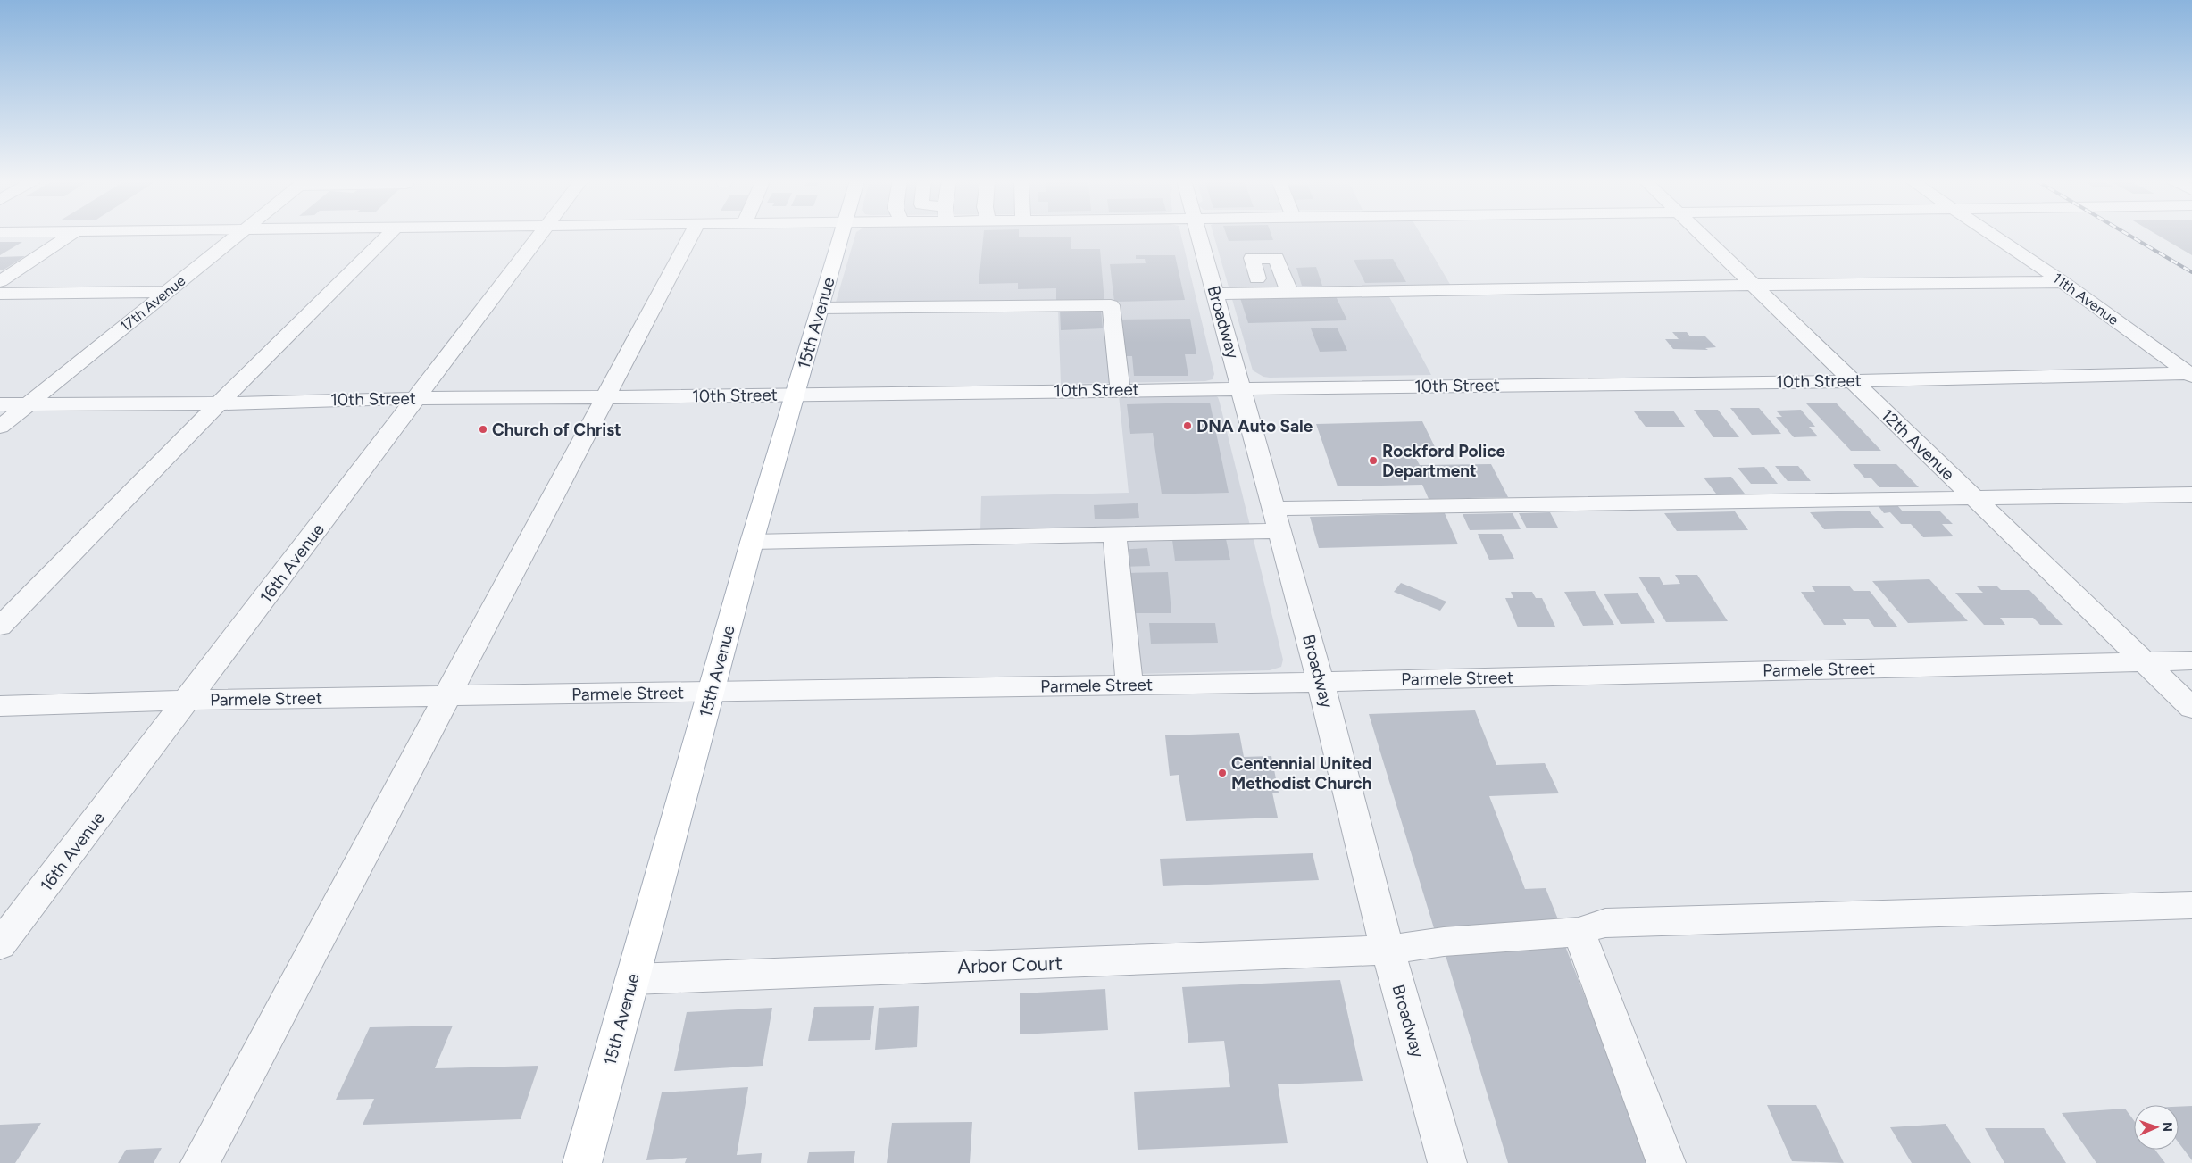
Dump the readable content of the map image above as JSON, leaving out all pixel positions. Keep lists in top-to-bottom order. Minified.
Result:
{"streets":{"main road":["15th Avenue"],"street":["11th Avenue","17th Avenue","Broadway","10th Street","12th Avenue","16th Avenue","Parmele Street","Arbor Court"]},"crossings":[["11th Avenue","10th Street"],["17th Avenue","10th Street"],["Broadway","10th Street"],["Broadway","Parmele Street"],["Broadway","Arbor Court"],["15th Avenue","10th Street"],["15th Avenue","Parmele Street"],["15th Avenue","Arbor Court"],["10th Street","12th Avenue"],["10th Street","16th Avenue"],["12th Avenue","Parmele Street"],["16th Avenue","Parmele Street"]],"places":["DNA Auto Sale","Church of Christ","Rockford Police Department","Centennial United Methodist Church"],"north":"right"}
